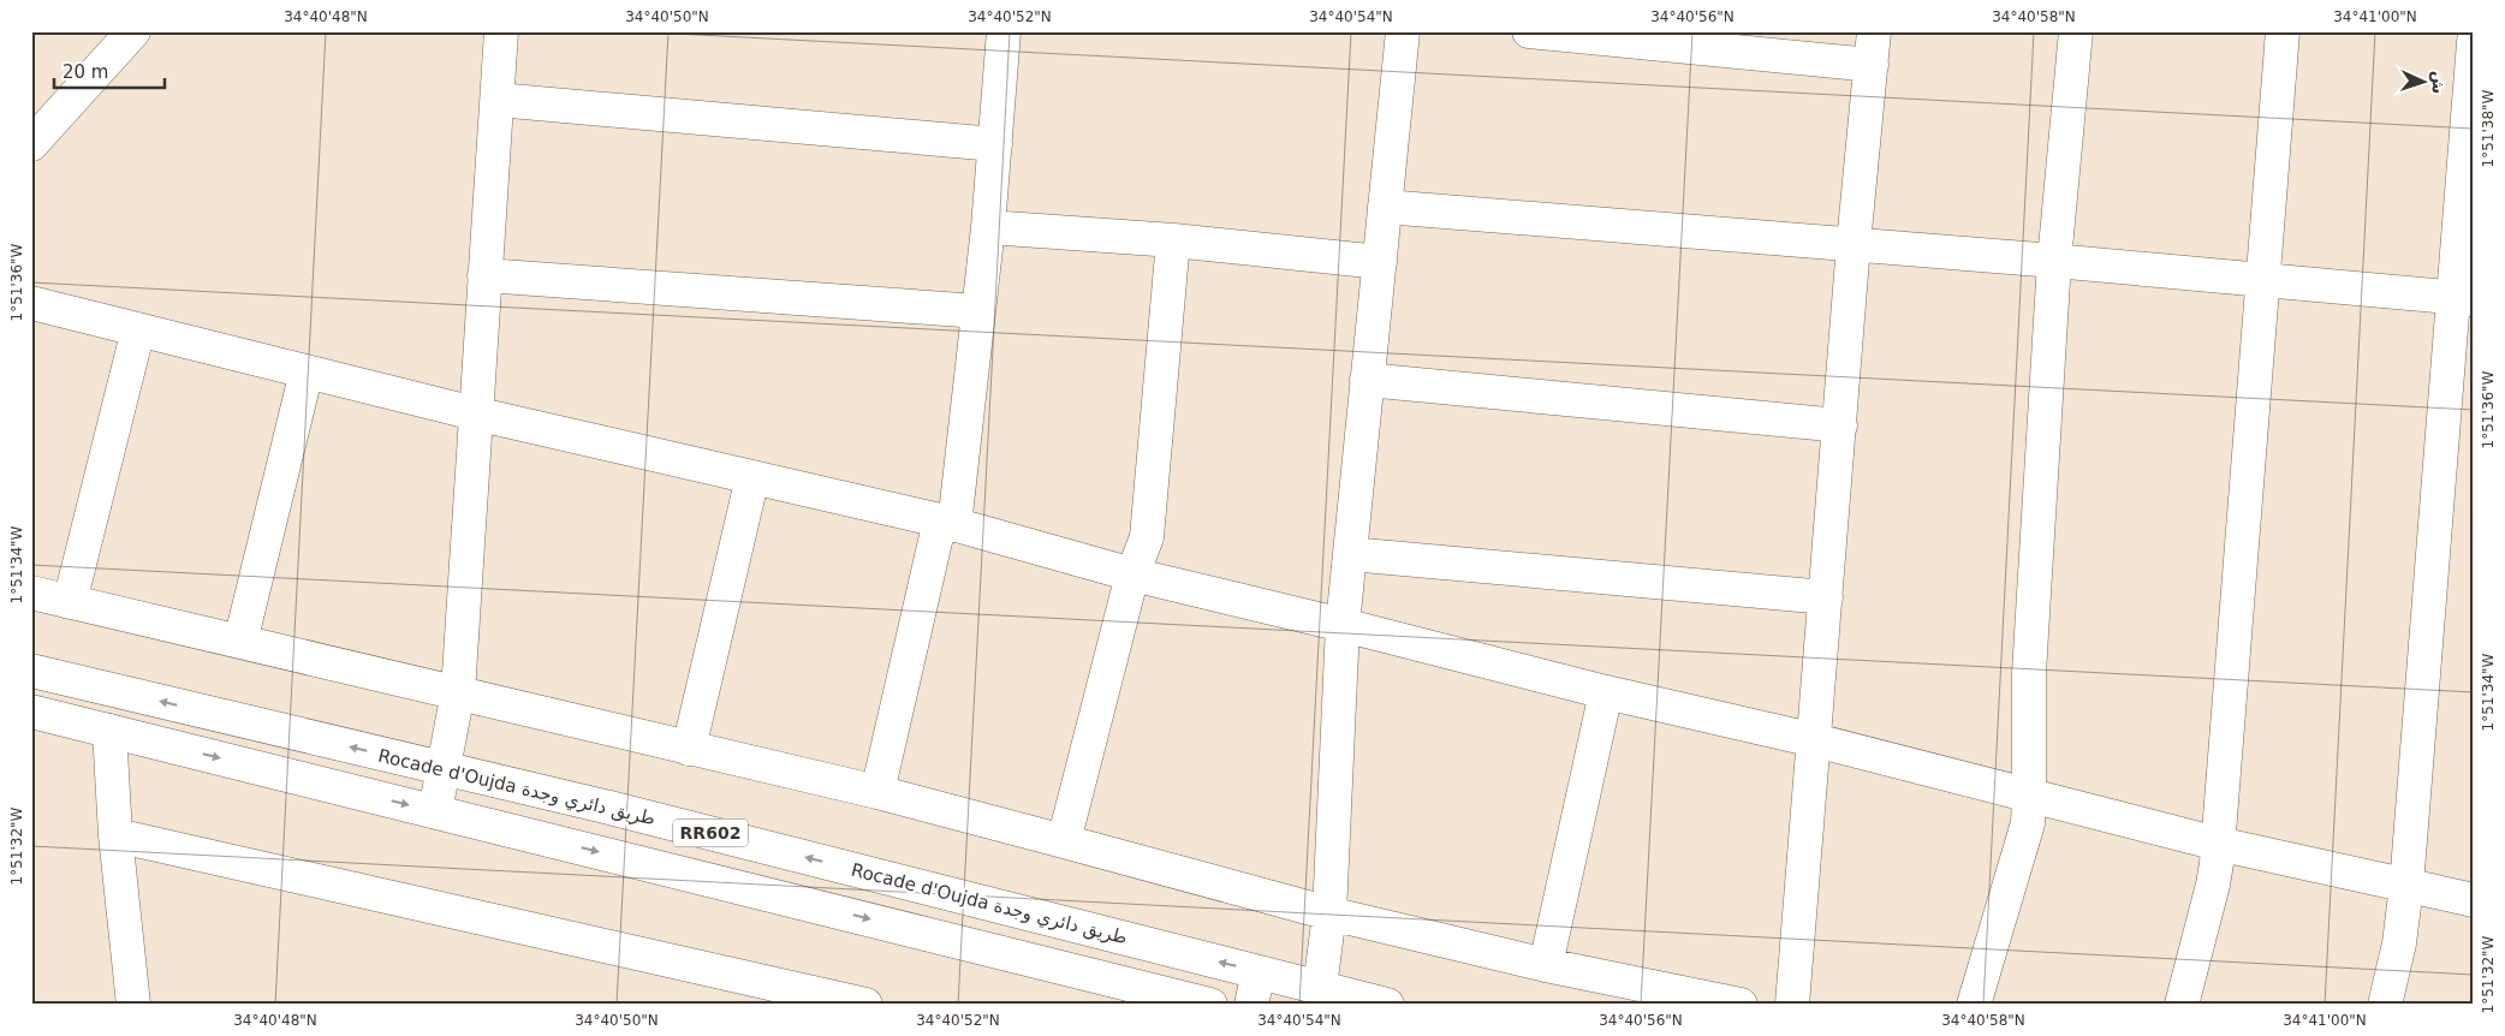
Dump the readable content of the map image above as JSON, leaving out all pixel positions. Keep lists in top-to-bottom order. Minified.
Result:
{"streets":{"main road":["Rocade d'Oujda طريق دائري وجدة","RR602"]},"scale_bar":"20 m","north":"right","coordinates":["34°40'48\"N","34°40'50\"N","34°40'52\"N","34°40'54\"N","34°40'56\"N","34°40'58\"N","34°41'00\"N","1°51'38\"W","1°51'36\"W","1°51'34\"W","1°51'32\"W"]}
